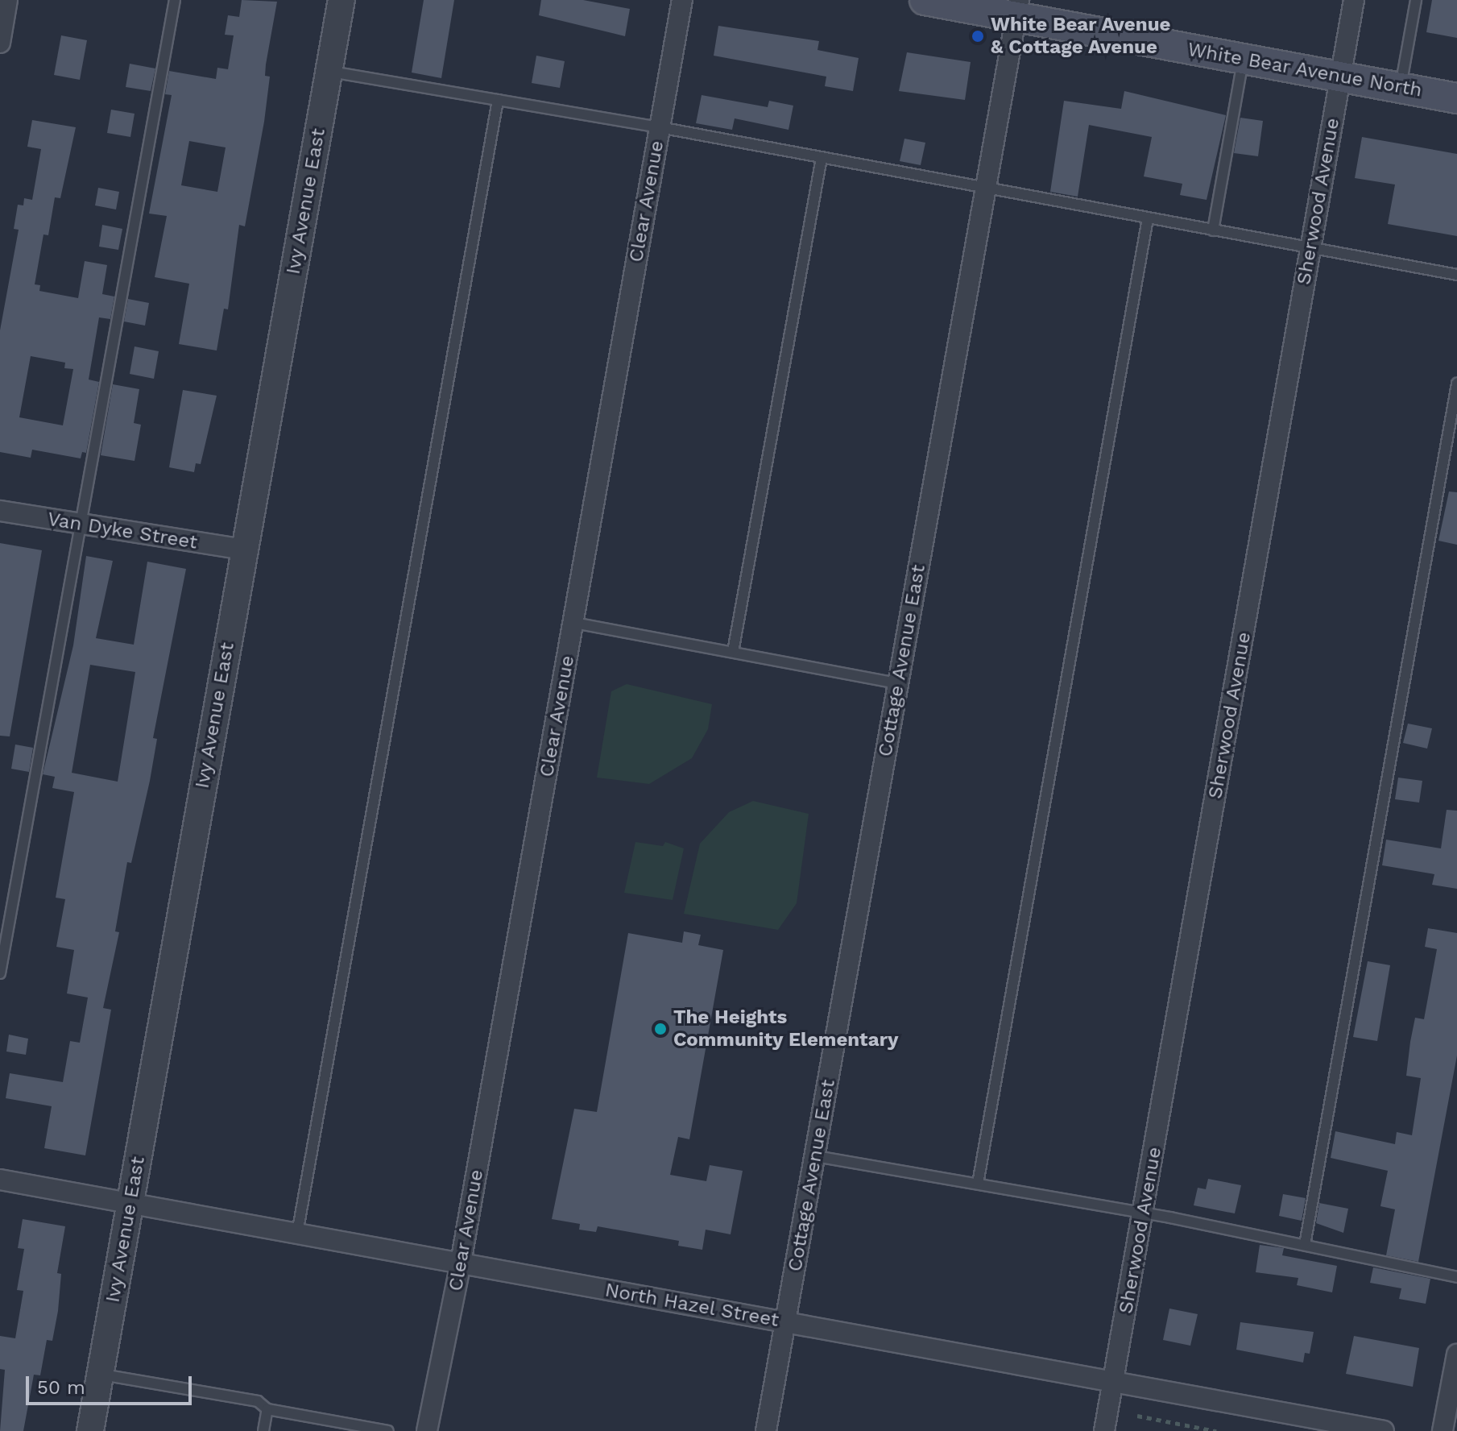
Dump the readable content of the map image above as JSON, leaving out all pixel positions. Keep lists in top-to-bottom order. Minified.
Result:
{"streets":{"main road":["White Bear Avenue North"],"street":["Ivy Avenue East","Clear Avenue","Sherwood Avenue","Van Dyke Street","Cottage Avenue East","North Hazel Street"]},"crossings":[["White Bear Avenue North","Sherwood Avenue"],["White Bear Avenue North","Cottage Avenue East"],["Ivy Avenue East","Van Dyke Street"],["Ivy Avenue East","North Hazel Street"],["Clear Avenue","North Hazel Street"],["Sherwood Avenue","North Hazel Street"],["Cottage Avenue East","North Hazel Street"]],"places":["White Bear Avenue & Cottage Avenue","The Heights Community Elementary"],"scale_bar":"50 m"}
